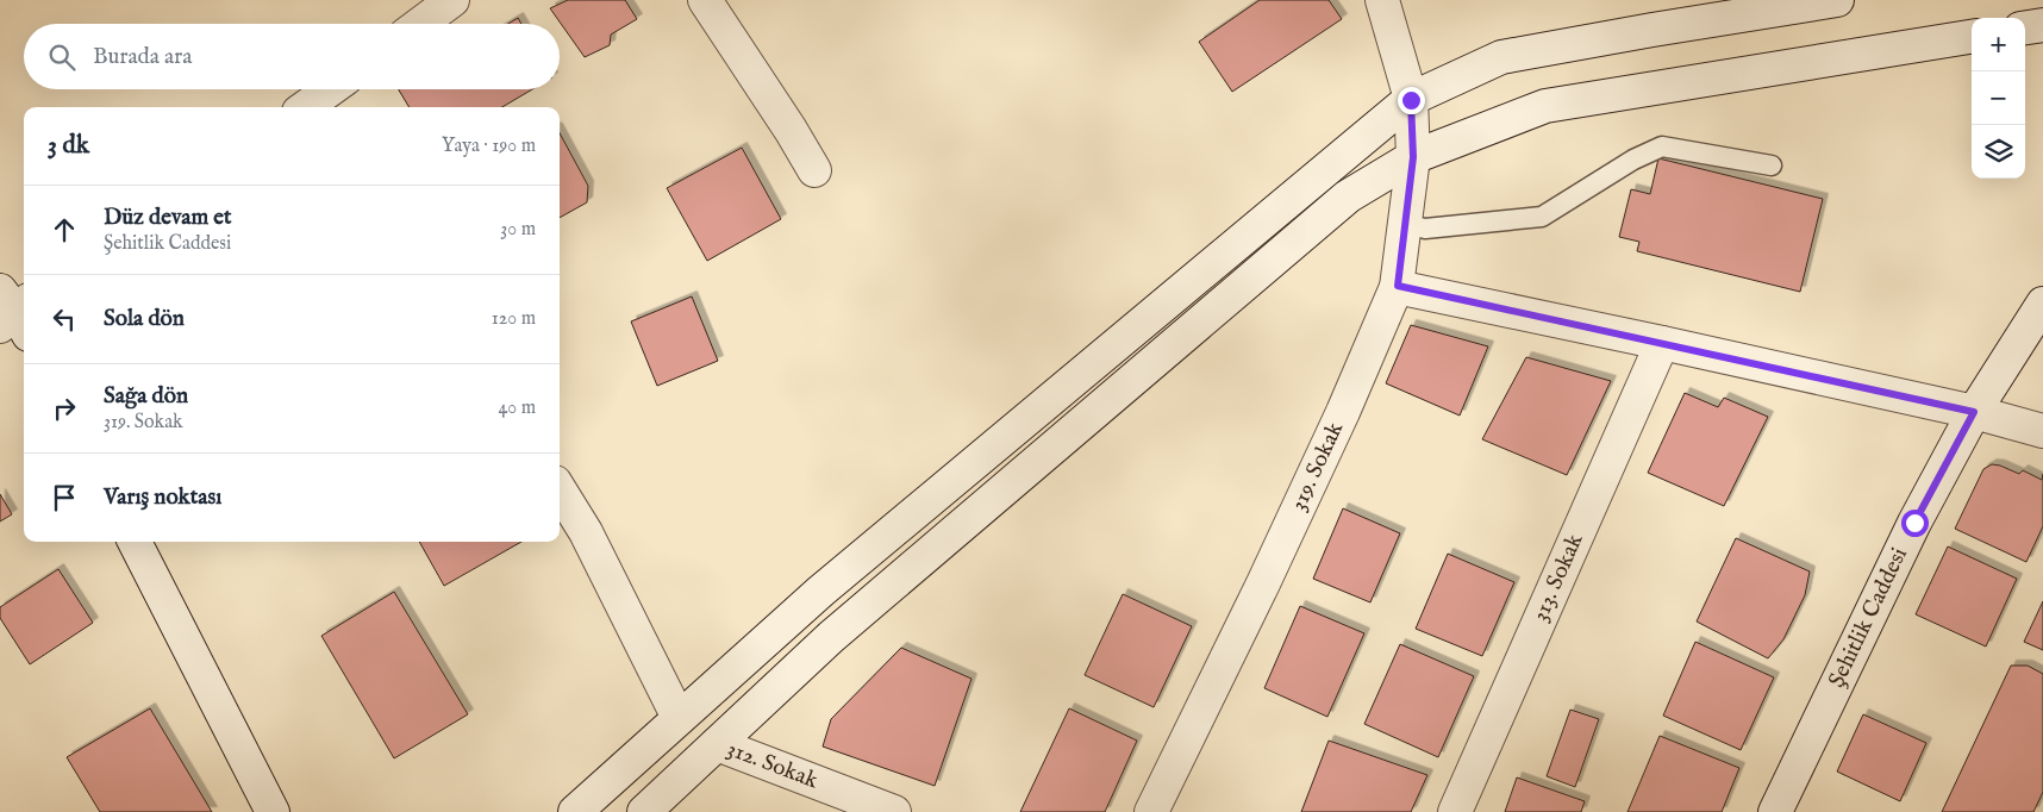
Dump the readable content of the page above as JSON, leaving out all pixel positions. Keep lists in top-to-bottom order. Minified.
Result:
{"streets":{"street":["319. Sokak","313. Sokak","Şehitlik Caddesi","312. Sokak"]},"page":{"map_buttons":["+","−"],"search":"Burada ara","heading":["3 dk","Yaya · 190 m"],"list":[["Düz devam et","Şehitlik Caddesi","30 m"],["Sola dön","120 m"],["Sağa dön","319. Sokak","40 m"],"Varış noktası"]}}
